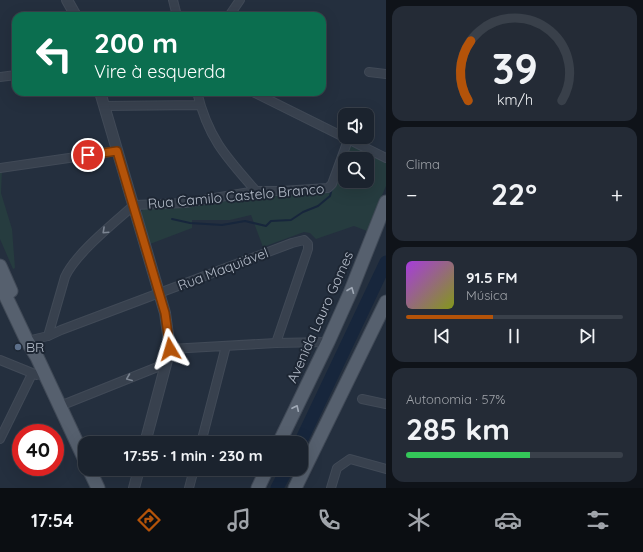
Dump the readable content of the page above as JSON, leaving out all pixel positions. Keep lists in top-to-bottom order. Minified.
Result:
{"streets":{"main road":["Avenida Lauro Gomes"],"street":["Rua Camilo Castelo Branco","Rua Maquiável"]},"crossings":[["Rua Camilo Castelo Branco","Rua Maquiável"]],"one_way":["Rua Camilo Castelo Branco"],"places":["BR"],"page":{"turn":["200 m","Vire à esquerda"],"tile":["Clima",["Autonomia · 57%","285 km"]],"heat":["−","22°","+"],"song":["91.5 FM","Música"],"limit":"40","trip":"17:55 · 1 min · 230 m","tabs":"17:54","gauge":["39","km/h"]}}
